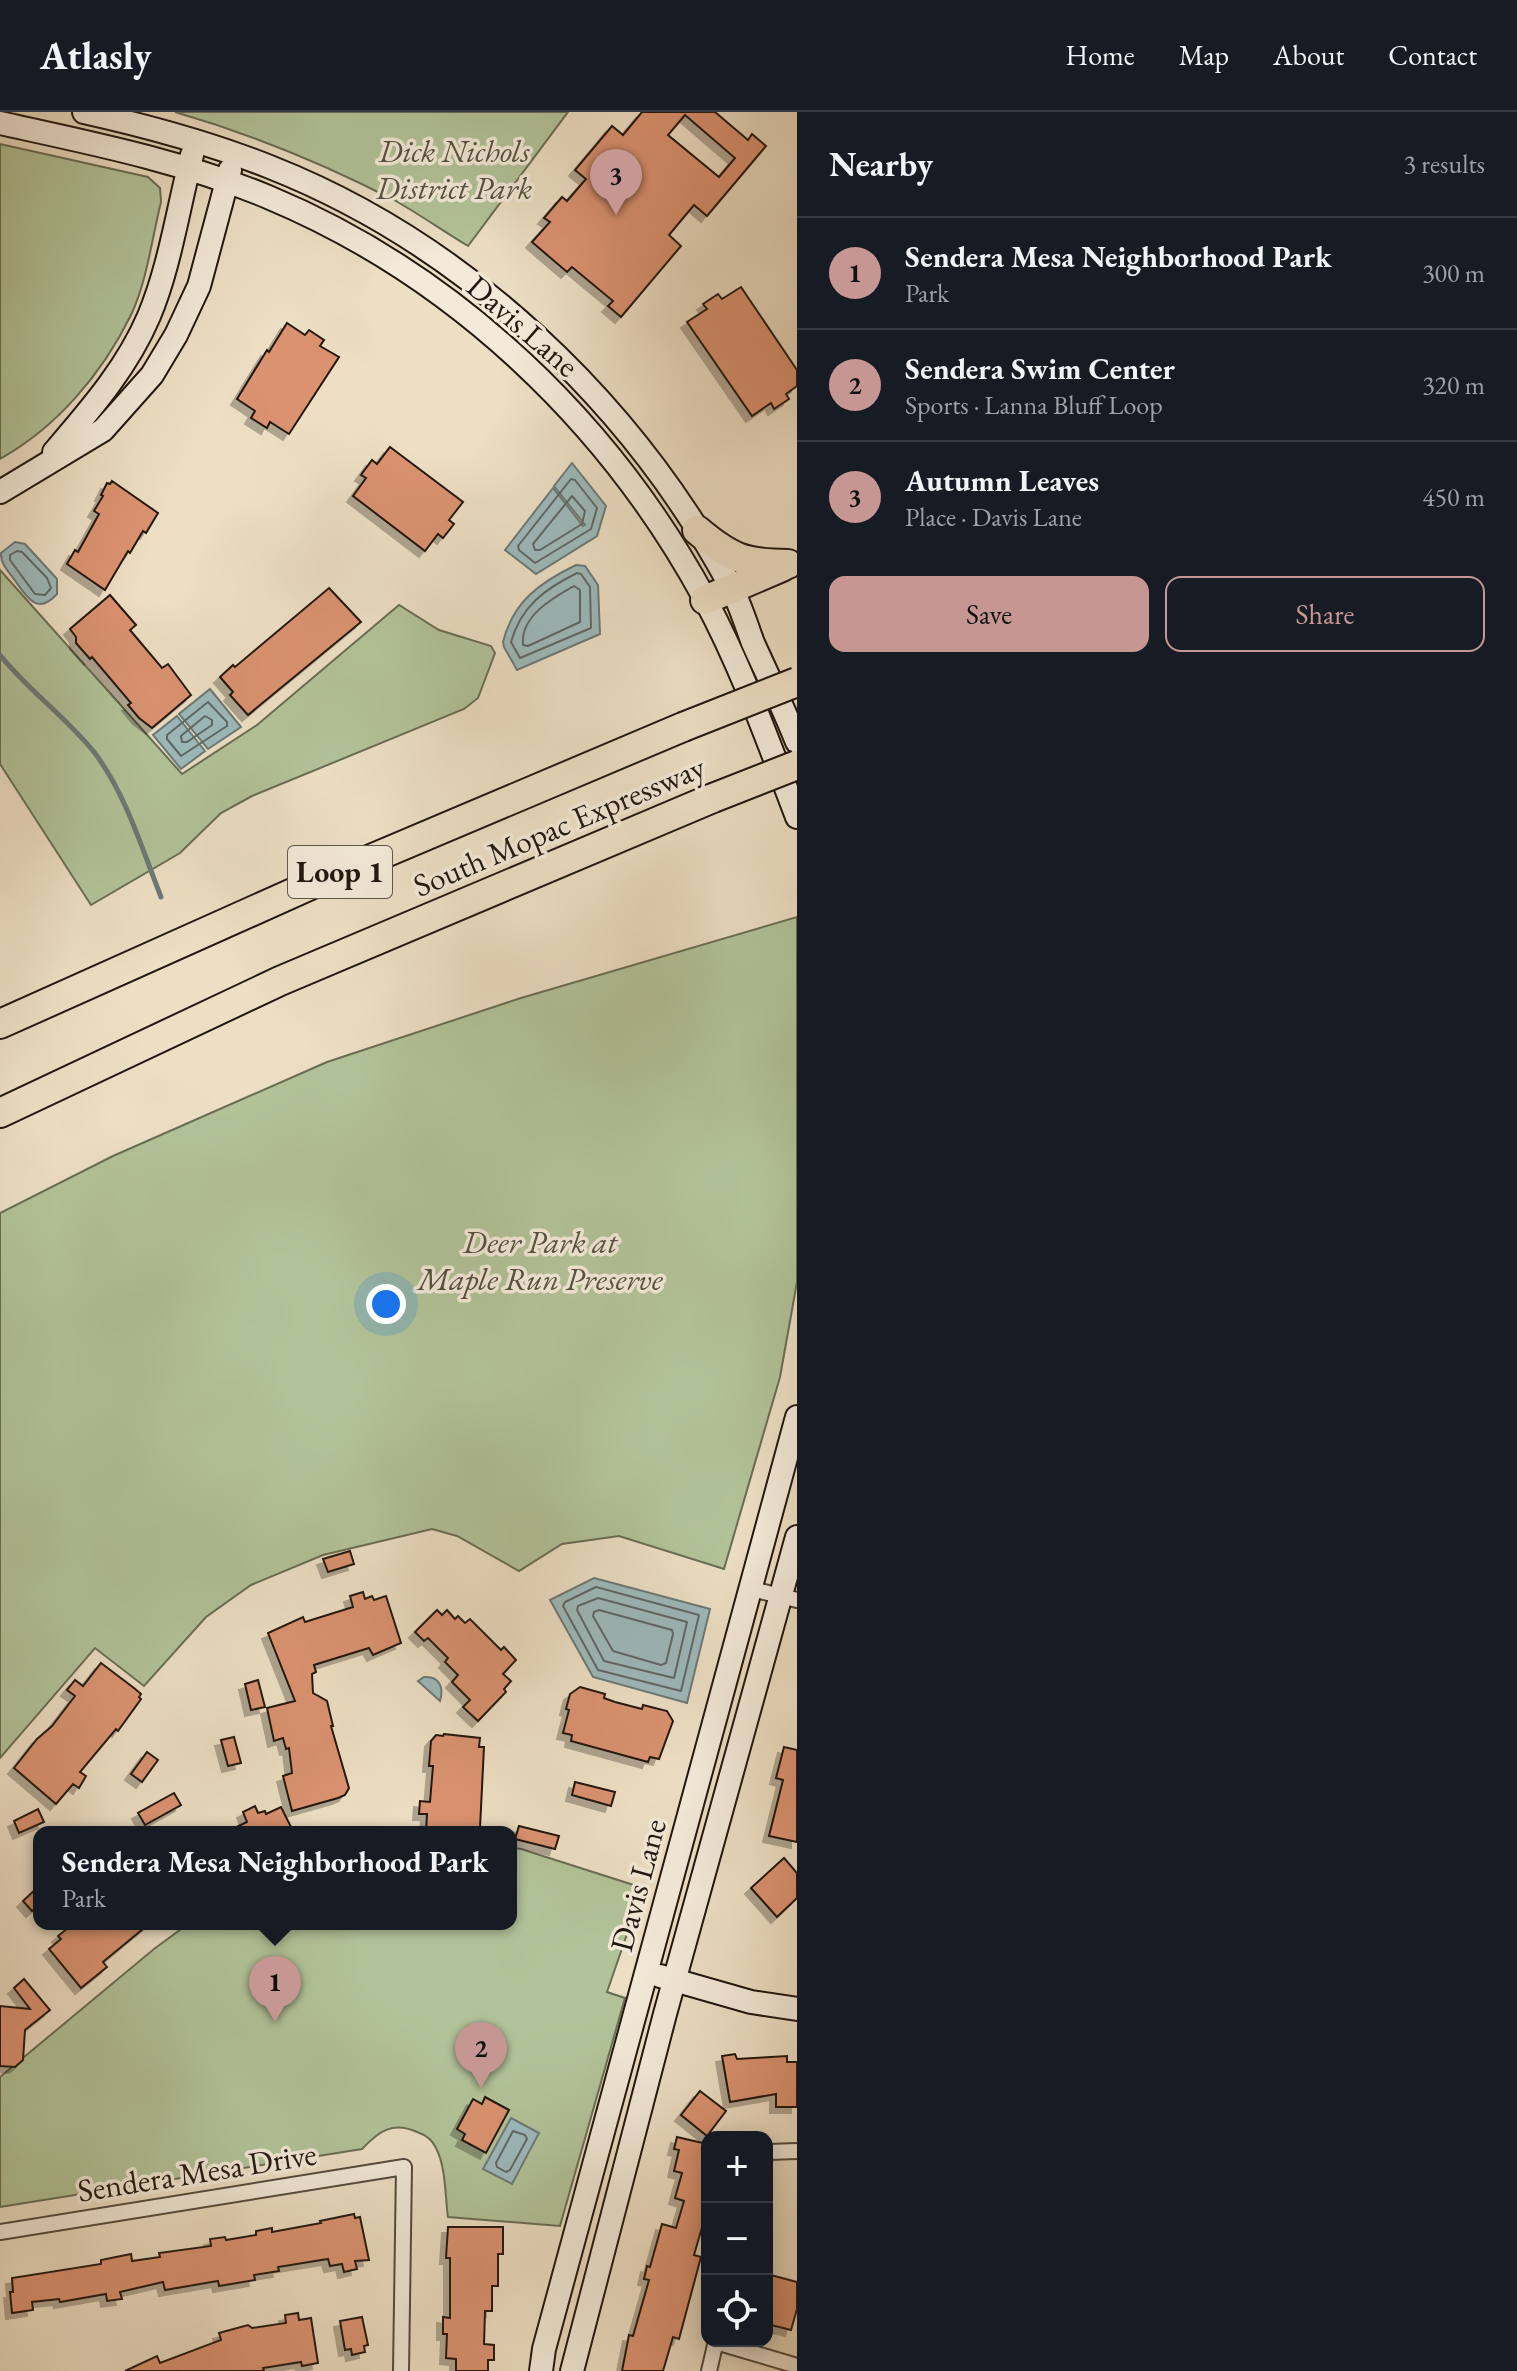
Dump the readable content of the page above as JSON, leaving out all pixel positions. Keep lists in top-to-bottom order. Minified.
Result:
{"streets":{"highway":["South Mopac Expressway","Loop 1"],"main road":["Davis Lane"],"street":["Sendera Mesa Drive"]},"parks":["Dick Nichols District Park","Deer Park at Maple Run Preserve"],"page":{"header":"Atlasly","nav":["Home","Map","About","Contact"],"heading":["Nearby","3 results"],"pins":["3","1","2"],"list":[{"mark":"1","name":"Sendera Mesa Neighborhood Park","note":"Park","value":"300 m"},{"mark":"2","name":"Sendera Swim Center","note":"Sports · Lanna Bluff Loop","value":"320 m"},{"mark":"3","name":"Autumn Leaves","note":"Place · Davis Lane","value":"450 m"}],"buttons":["Save","Share"],"popup":["Sendera Mesa Neighborhood Park","Park"],"map_buttons":["+","−"]}}
